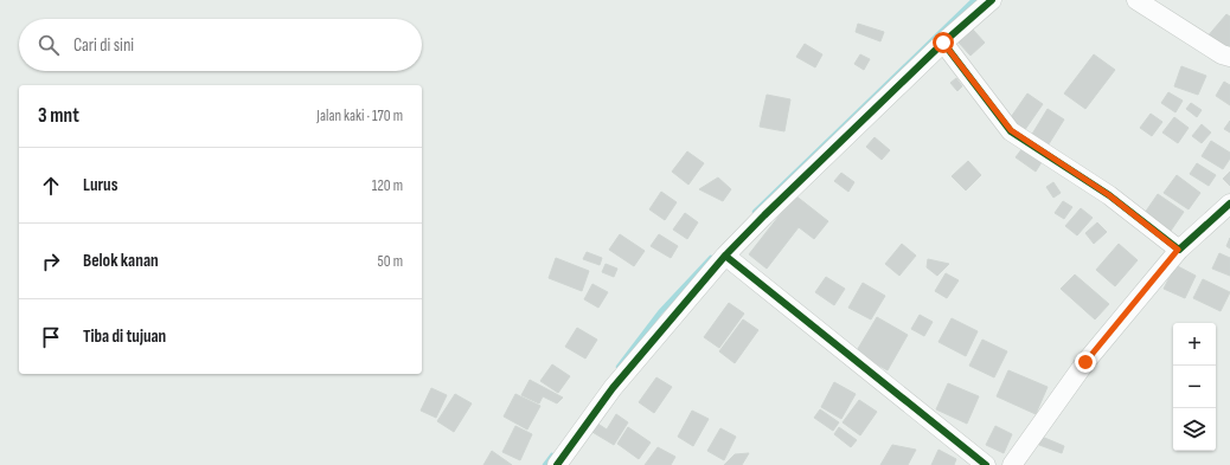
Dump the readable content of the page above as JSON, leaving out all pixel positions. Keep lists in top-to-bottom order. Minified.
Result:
{"page":{"search":"Cari di sini","heading":["3 mnt","Jalan kaki · 170 m"],"list":[["Lurus","120 m"],["Belok kanan","50 m"],"Tiba di tujuan"],"map_buttons":["+","−"]}}
